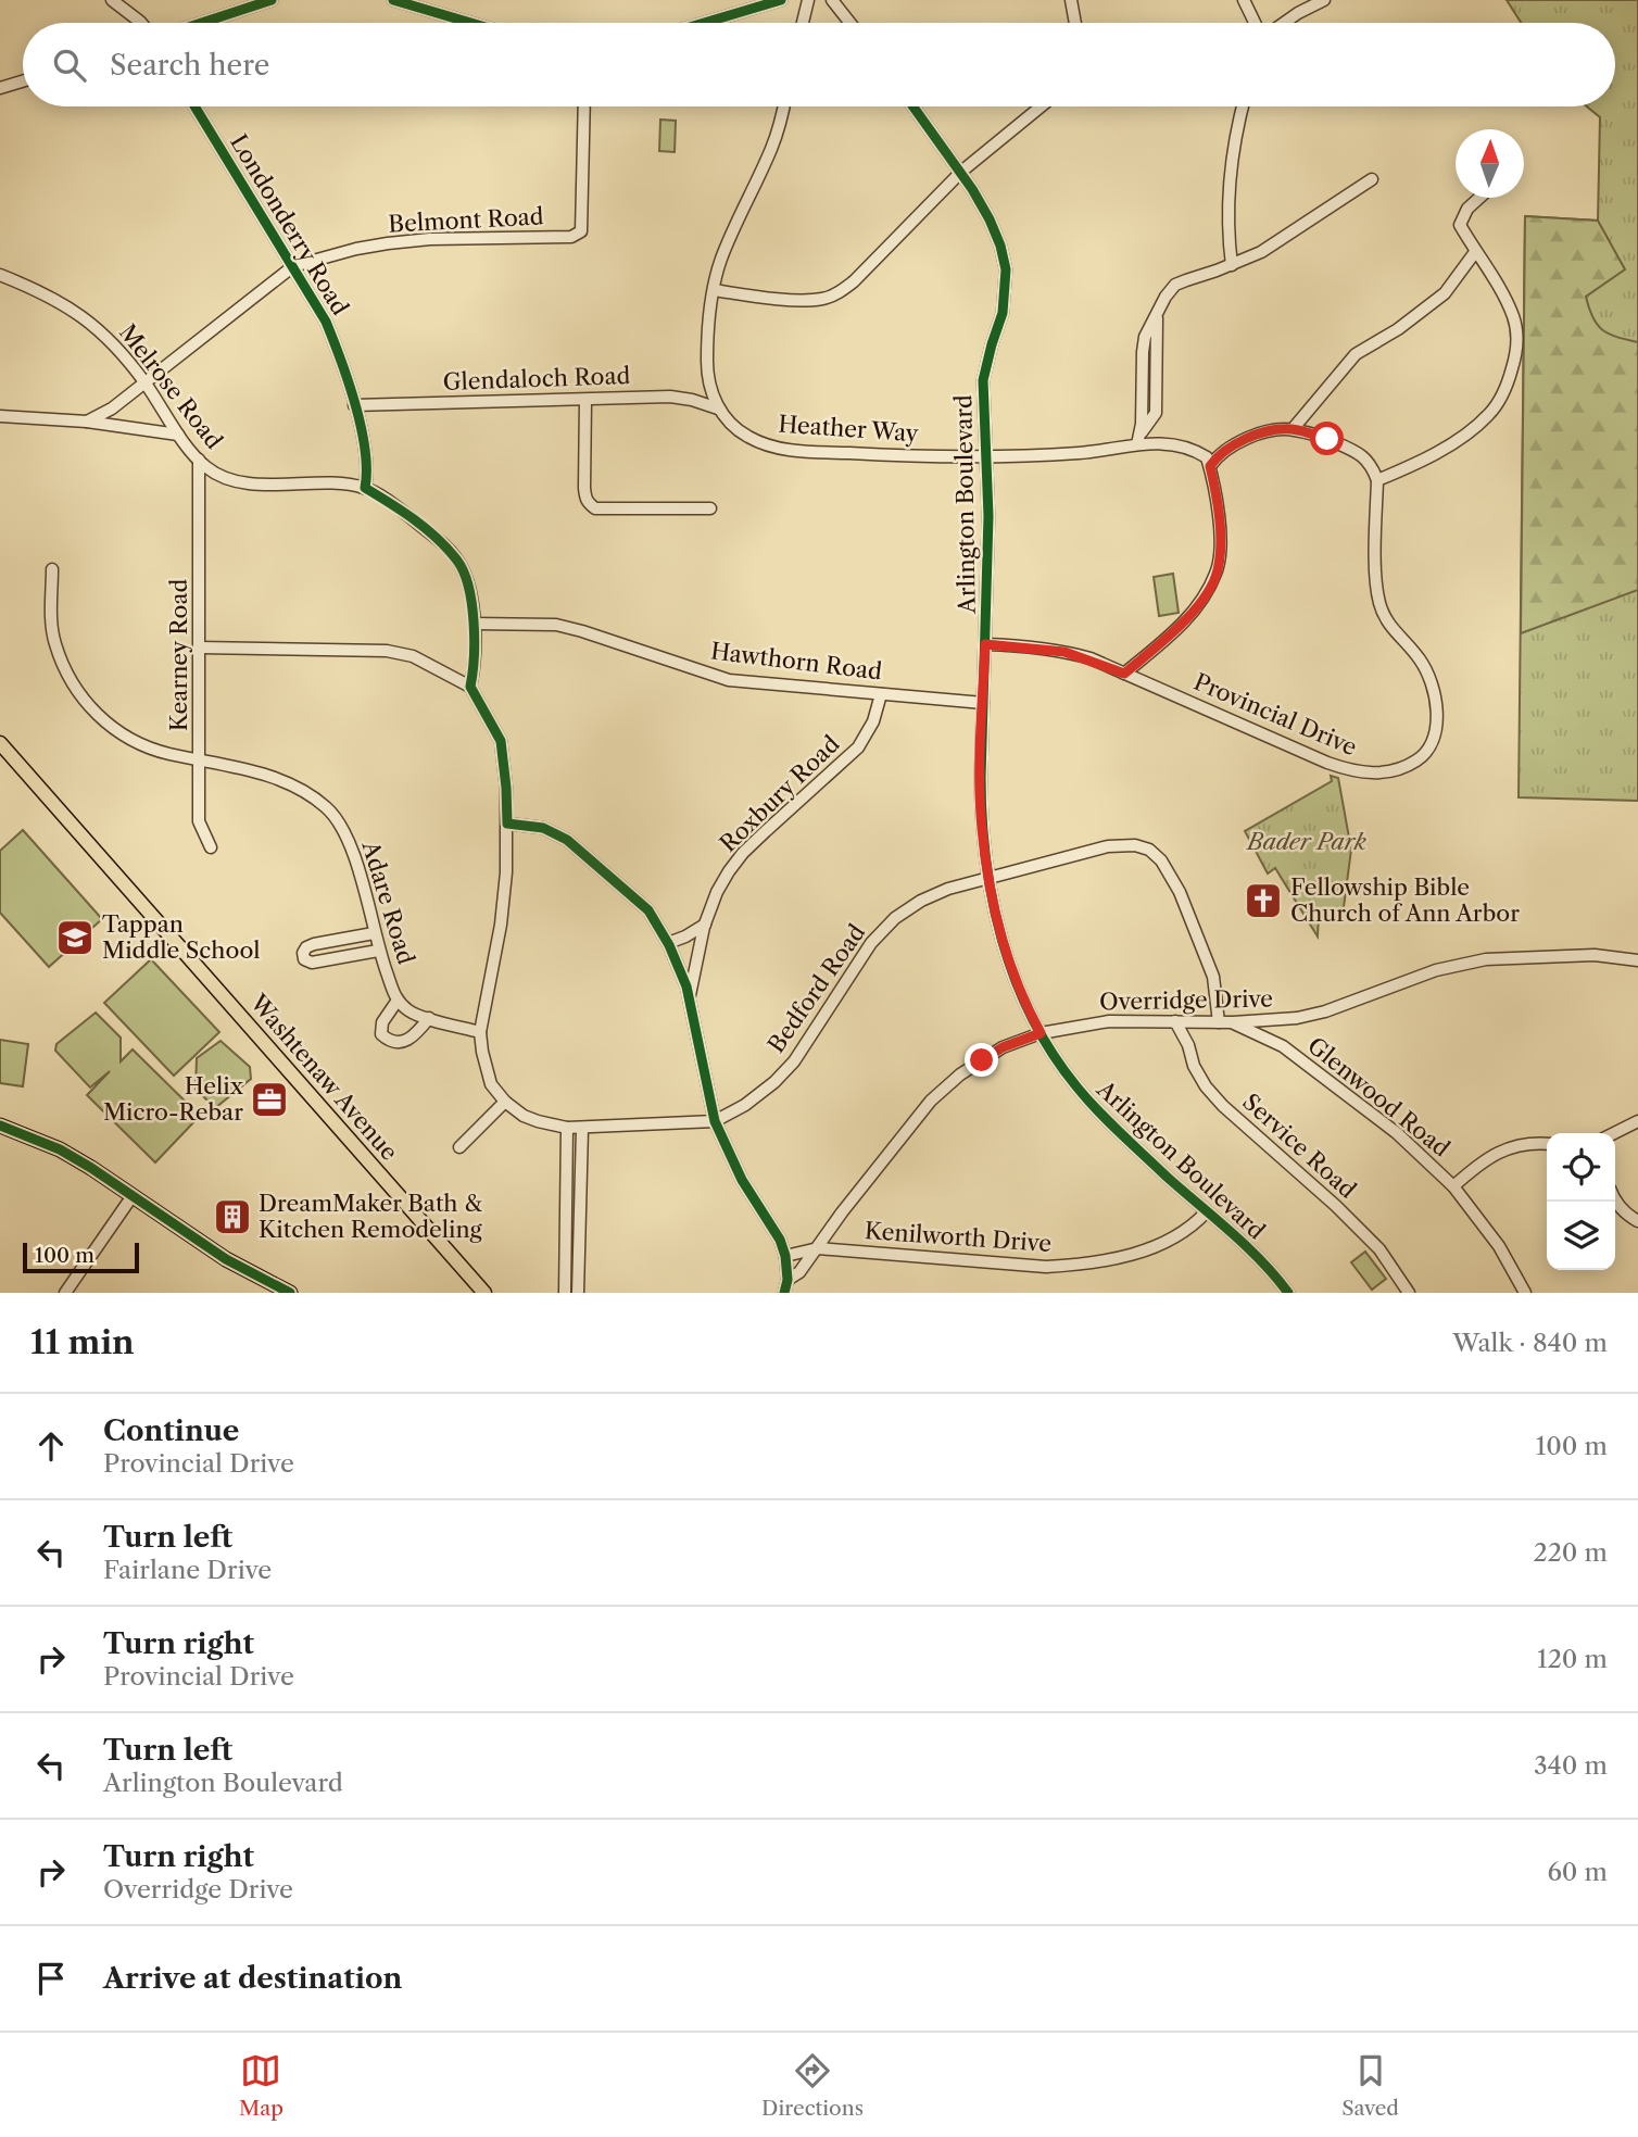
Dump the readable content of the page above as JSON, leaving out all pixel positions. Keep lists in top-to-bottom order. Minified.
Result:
{"streets":{"main road":["Washtenaw Avenue"],"street":["Belmont Road","Londonderry Road","Glendaloch Road","Melrose Road","Heather Way","Arlington Boulevard","Kearney Road","Hawthorn Road","Provincial Drive","Roxbury Road","Adare Road","Bedford Road","Overridge Drive","Glenwood Road","Service Road","Kenilworth Drive"]},"crossings":[["Belmont Road","Londonderry Road"],["Belmont Road","Melrose Road"],["Londonderry Road","Glendaloch Road"],["Londonderry Road","Melrose Road"],["Glendaloch Road","Heather Way"],["Melrose Road","Kearney Road"],["Heather Way","Arlington Boulevard"],["Arlington Boulevard","Hawthorn Road"],["Arlington Boulevard","Provincial Drive"],["Arlington Boulevard","Bedford Road"],["Arlington Boulevard","Overridge Drive"],["Arlington Boulevard","Kenilworth Drive"],["Kearney Road","Adare Road"],["Hawthorn Road","Roxbury Road"],["Bedford Road","Overridge Drive"],["Bedford Road","Glenwood Road"],["Overridge Drive","Glenwood Road"],["Overridge Drive","Service Road"],["Overridge Drive","Kenilworth Drive"]],"parks":["Bader Park"],"places":{"church":["Fellowship Bible Church of Ann Arbor"],"school or university":["Tappan Middle School"],"office":["Helix Micro-Rebar"],"building":["DreamMaker Bath & Kitchen Remodeling"]},"scale_bar":"100 m","north":"top","page":{"search":"Search here","scale":"100 m","heading":["11 min","Walk · 840 m"],"list":[["Continue","Provincial Drive","100 m"],["Turn left","Fairlane Drive","220 m"],["Turn right","Provincial Drive","120 m"],["Turn left","Arlington Boulevard","340 m"],["Turn right","Overridge Drive","60 m"],"Arrive at destination"],"nav":["Map","Directions","Saved"]}}
